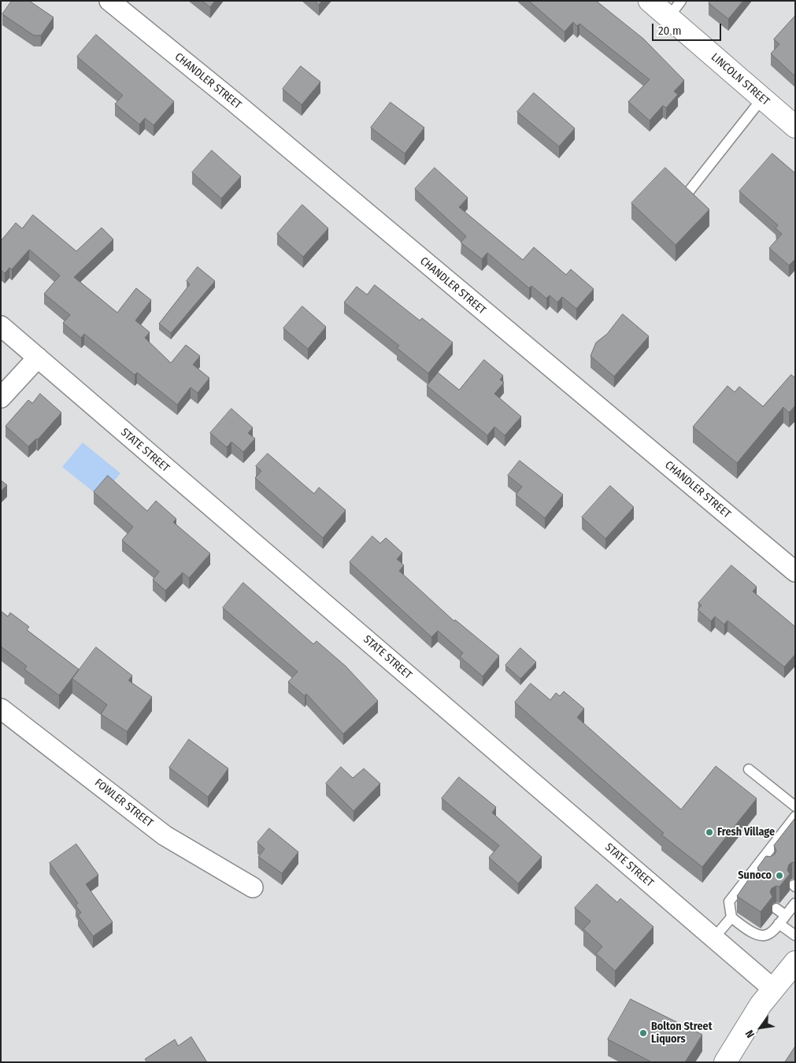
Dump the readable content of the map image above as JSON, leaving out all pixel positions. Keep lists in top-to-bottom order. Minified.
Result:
{"streets":{"main road":["LINCOLN STREET"],"street":["CHANDLER STREET","STATE STREET","FOWLER STREET"]},"places":["Fresh Village","Sunoco","Bolton Street Liquors"],"scale_bar":"20 m","north":"bottom left"}
